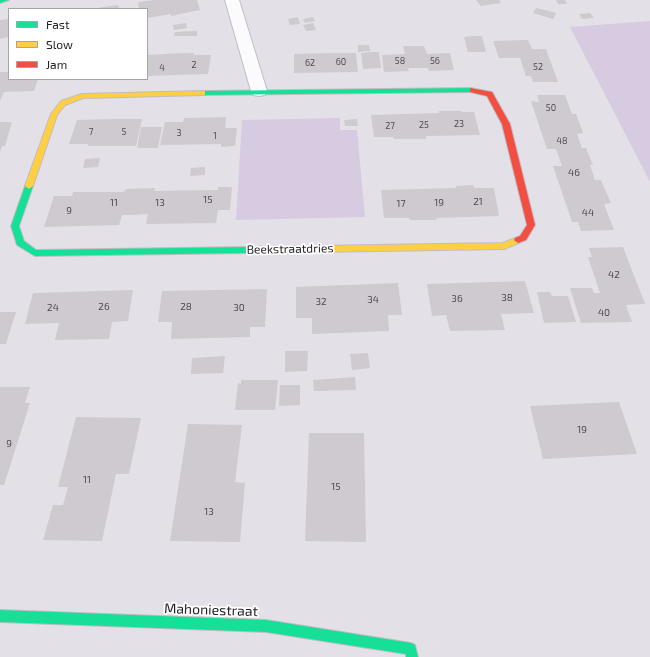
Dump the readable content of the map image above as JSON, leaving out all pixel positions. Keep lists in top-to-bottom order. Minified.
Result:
{"streets":{"street":["Beekstraatdries","Mahoniestraat"]},"house_numbers":["58","56","60","62","2","52","4","50","23","25","27","7","5","3","1","48","46","15","21","11","13","19","17","9","44","42","38","36","34","32","26","28","24","30","40","19","9","11","15","13"],"legend":["Fast","Slow","Jam"]}
